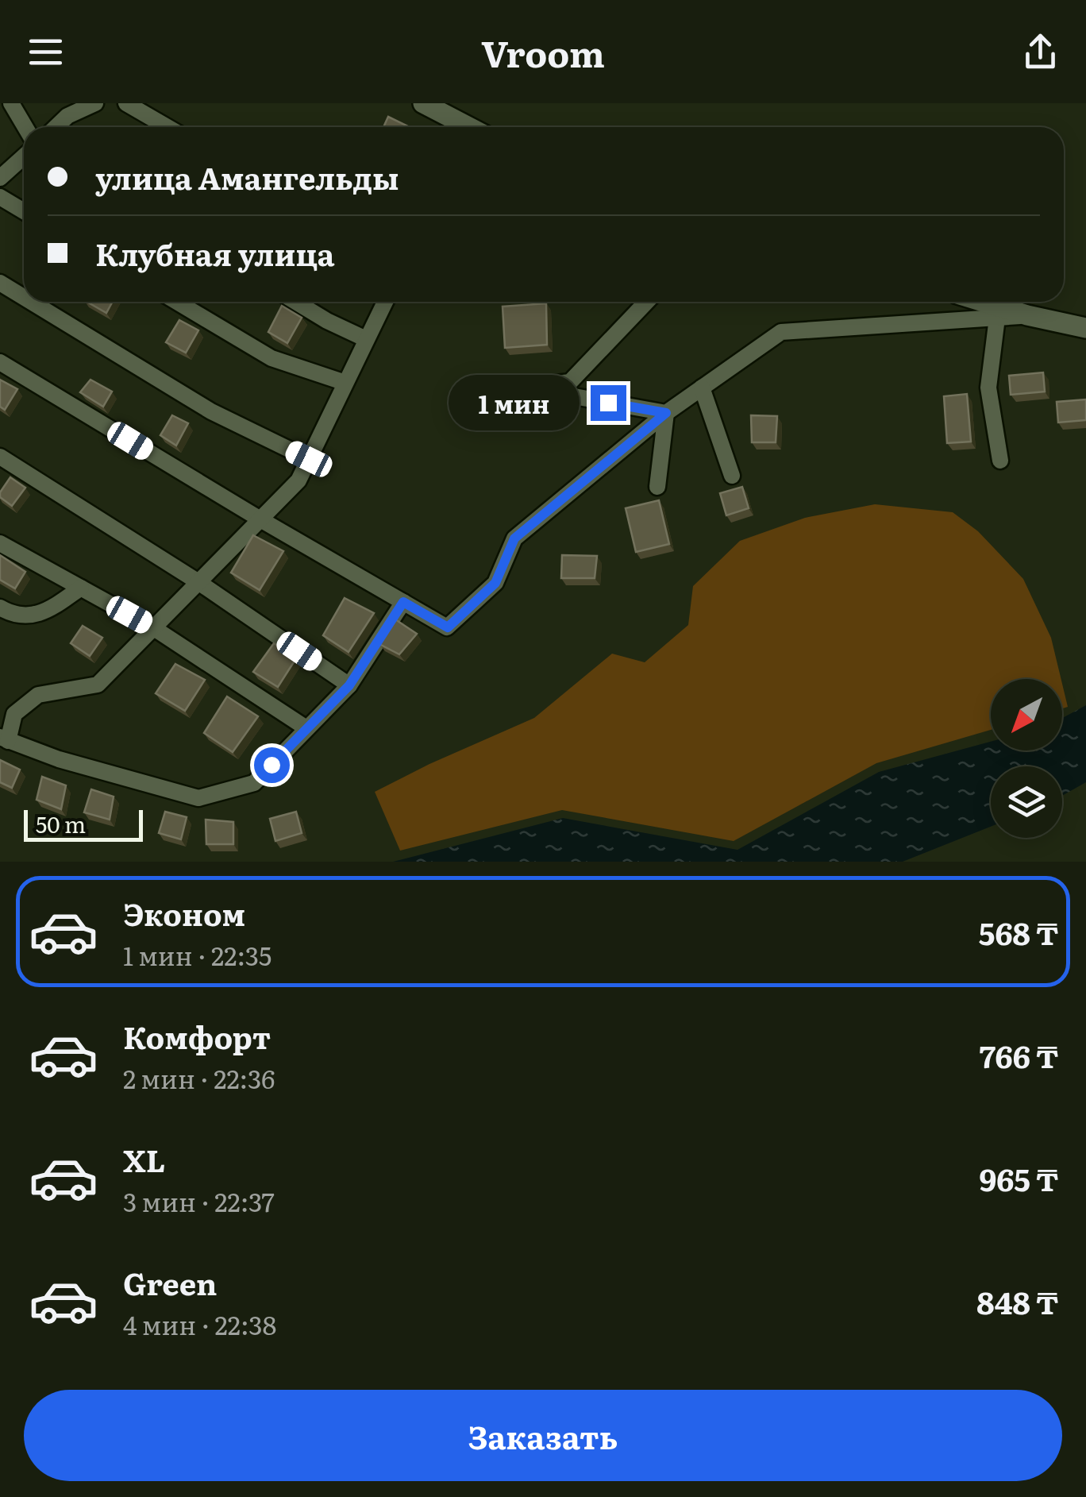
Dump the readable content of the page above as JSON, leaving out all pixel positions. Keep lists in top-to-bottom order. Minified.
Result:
{"scale_bar":"50 m","north":"bottom left","page":{"header":"Vroom","banner":["улица Амангельды","Клубная улица"],"bubble":"1 мин","scale":"50 m","list":[{"name":"Эконом","note":"1 мин · 22:35","value":"568 ₸"},{"name":"Комфорт","note":"2 мин · 22:36","value":"766 ₸"},{"name":"XL","note":"3 мин · 22:37","value":"965 ₸"},{"name":"Green","note":"4 мин · 22:38","value":"848 ₸"}],"buttons":"Заказать"}}
